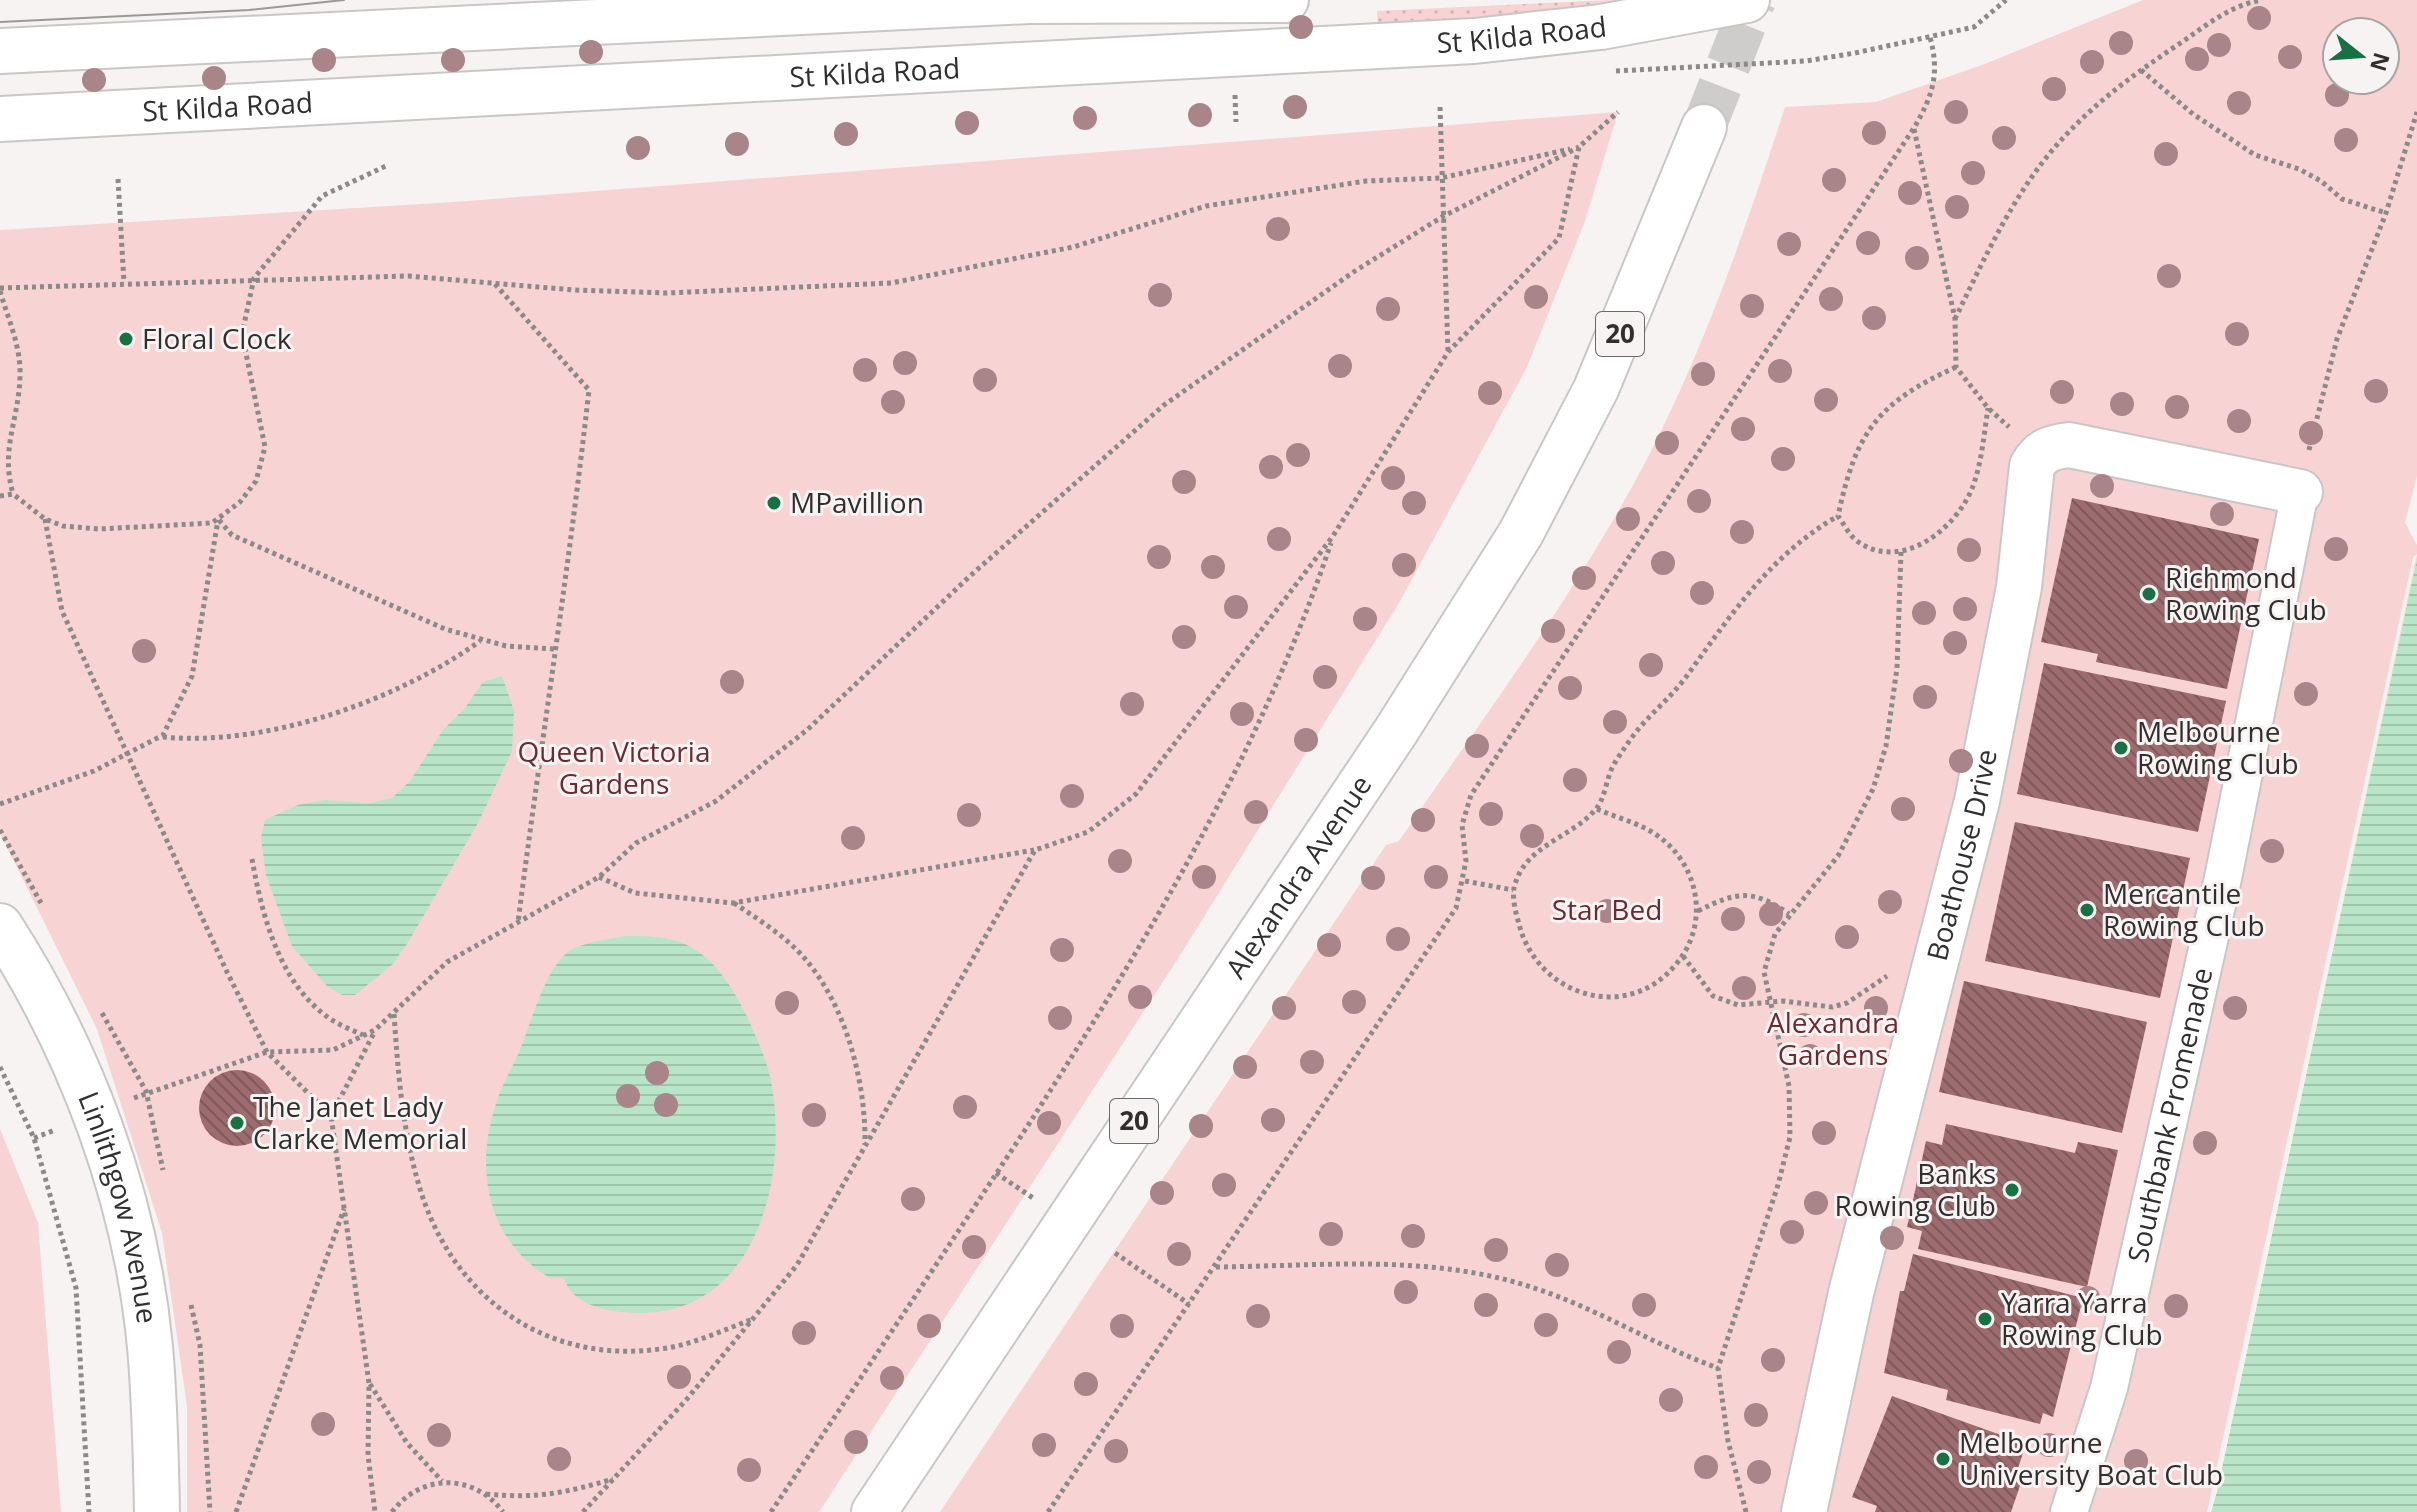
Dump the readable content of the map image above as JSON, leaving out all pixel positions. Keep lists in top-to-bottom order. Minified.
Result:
{"streets":{"main road":["St Kilda Road","20","Boathouse Drive","Alexandra Avenue","Linlithgow Avenue"],"street":["Southbank Promenade"]},"parks":["Queen Victoria Gardens","Star Bed","Alexandra Gardens"],"places":["Floral Clock","MPavillion","Richmond Rowing Club","Melbourne Rowing Club","Mercantile Rowing Club","The Janet Lady Clarke Memorial","Banks Rowing Club","Yarra Yarra Rowing Club","Melbourne University Boat Club"],"north":"right"}
